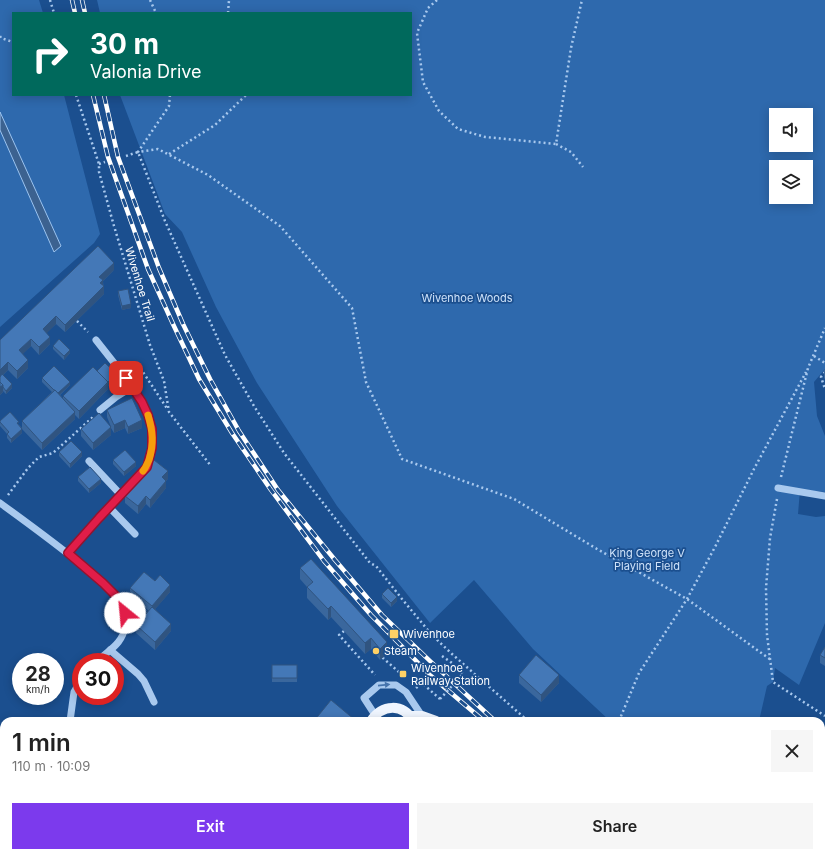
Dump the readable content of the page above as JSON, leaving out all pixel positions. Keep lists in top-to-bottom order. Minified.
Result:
{"streets":{"path":["Wivenhoe Trail"]},"parks":["Wivenhoe Woods","King George V Playing Field"],"places":{"transit":["Wivenhoe","Wivenhoe Railway Station"],"other":["Steam"]},"page":{"turn":["30 m","Valonia Drive"],"speed":"28 km/h","limit":"30","heading":["1 min","110 m · 10:09"],"buttons":["Exit","Share"]}}
